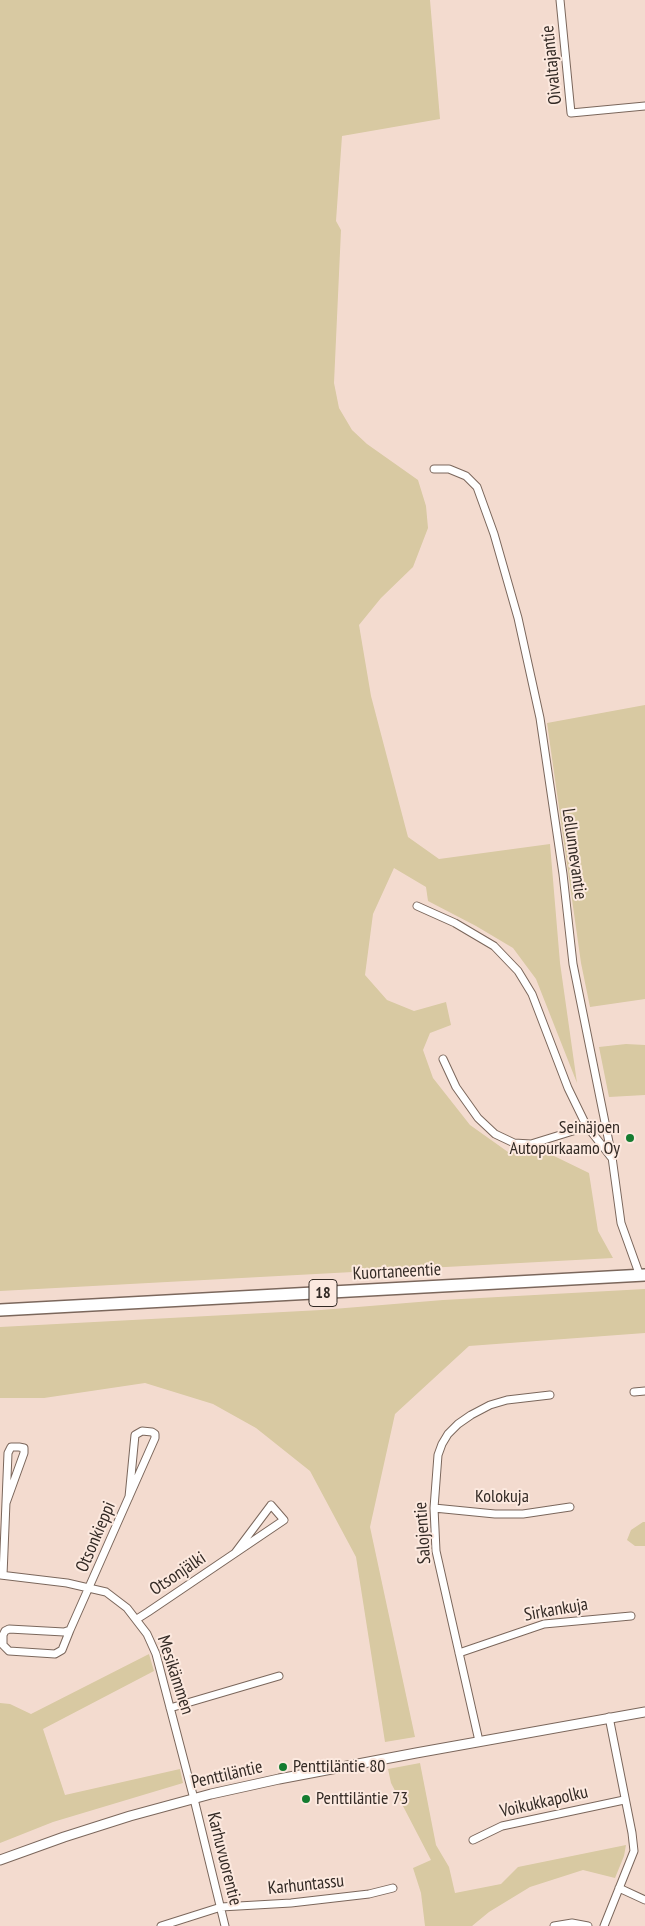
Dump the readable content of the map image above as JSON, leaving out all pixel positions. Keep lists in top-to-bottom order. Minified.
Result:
{"streets":{"highway":["Kuortaneentie","18"],"street":["Oivaltajantie","Lellunnevantie","Kolokuja","Salojentie","Otsonkieppi","Otsonjälki","Sirkankuja","Mesikämmen","Penttiläntie","Voikukkapolku","Karhuvuorentie","Karhuntassu"]},"crossings":[["Lellunnevantie","Kuortaneentie"],["Kolokuja","Salojentie"],["Salojentie","Sirkankuja"],["Salojentie","Penttiläntie"],["Otsonkieppi","Mesikämmen"],["Otsonjälki","Mesikämmen"],["Mesikämmen","Penttiläntie"],["Mesikämmen","Karhuvuorentie"],["Penttiläntie","Karhuvuorentie"],["Karhuvuorentie","Karhuntassu"]],"places":["Seinäjoen Autopurkaamo Oy","Penttiläntie 80","Penttiläntie 73"]}
